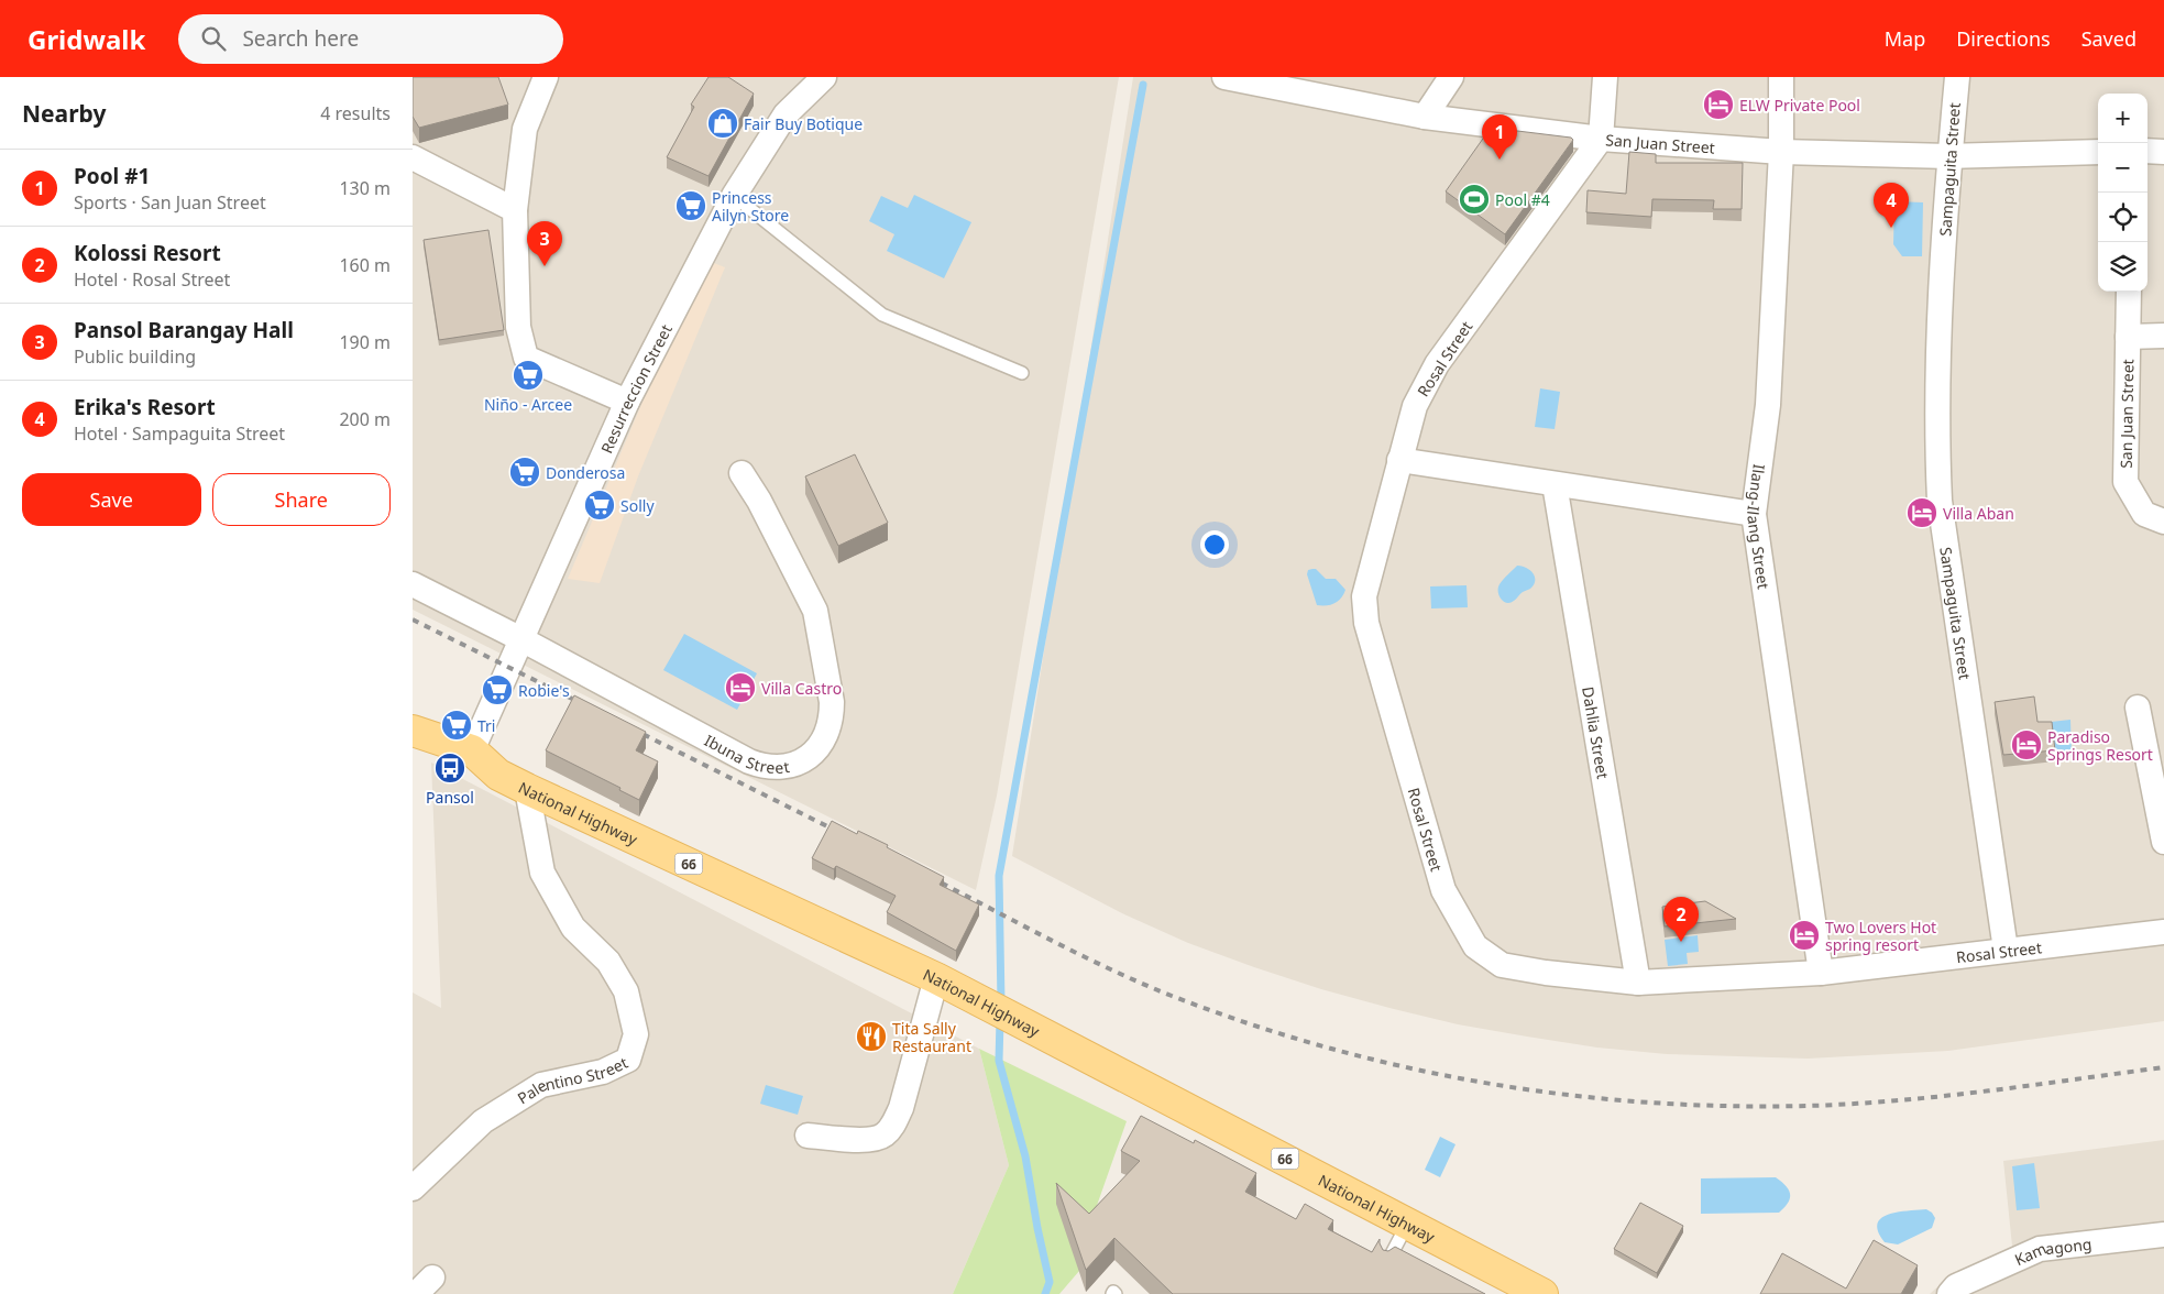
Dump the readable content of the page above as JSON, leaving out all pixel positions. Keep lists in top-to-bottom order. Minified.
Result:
{"streets":{"main road":["National Highway","66"],"street":["San Juan Street","Sampaguita Street","Rosal Street","Resurreccion Street","Ilang-Ilang Street","Dahlia Street","Ibuna Street","Palentino Street","Kamagong"]},"crossings":[["San Juan Street","Sampaguita Street"],["San Juan Street","Rosal Street"],["San Juan Street","Ilang-Ilang Street"],["Sampaguita Street","Rosal Street"],["Rosal Street","Ilang-Ilang Street"],["Rosal Street","Dahlia Street"],["Resurreccion Street","Ibuna Street"],["Resurreccion Street","National Highway"],["National Highway","Palentino Street"]],"places":{"hotel":["ELW Private Pool","Villa Aban","Villa Castro","Paradiso Springs Resort","Two Lovers Hot spring resort"],"shop":["Fair Buy Botique"],"sports":["Pool #4"],"supermarket":["Princess Ailyn Store","Niño - Arcee","Donderosa","Solly","Robie's","Tri"],"bus stop":["Pansol"],"restaurant":["Tita Sally Restaurant"]},"page":{"header":"Gridwalk","search":"Search here","nav":["Map","Directions","Saved"],"heading":["Nearby","4 results"],"map_buttons":["+","−"],"pins":["1","4","3","2"],"list":[{"mark":"1","name":"Pool #1","note":"Sports · San Juan Street","value":"130 m"},{"mark":"2","name":"Kolossi Resort","note":"Hotel · Rosal Street","value":"160 m"},{"mark":"3","name":"Pansol Barangay Hall","note":"Public building","value":"190 m"},{"mark":"4","name":"Erika's Resort","note":"Hotel · Sampaguita Street","value":"200 m"}],"buttons":["Save","Share"]}}
